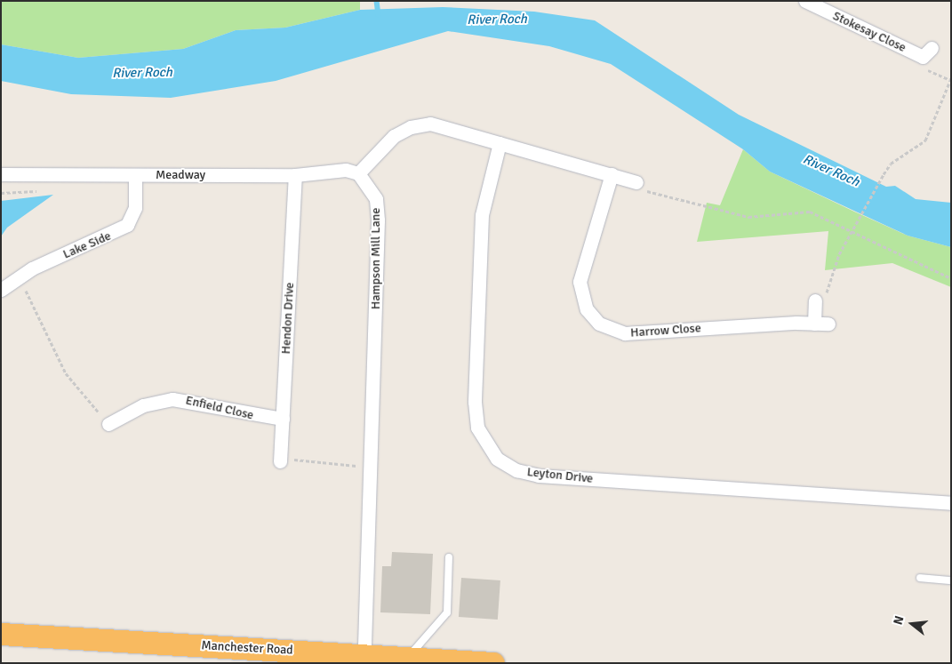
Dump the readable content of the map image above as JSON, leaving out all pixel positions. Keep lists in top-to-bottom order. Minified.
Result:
{"streets":{"highway":["Manchester Road"],"street":["Stokesay Close","Meadway","Lake Side","Hampson Mill Lane","Hendon Drive","Harrow Close","Enfield Close","Leyton Drive"]},"crossings":[["Meadway","Lake Side"],["Meadway","Hampson Mill Lane"],["Meadway","Hendon Drive"],["Hampson Mill Lane","Manchester Road"],["Hendon Drive","Enfield Close"]],"water":["River Roch"],"north":"left"}
